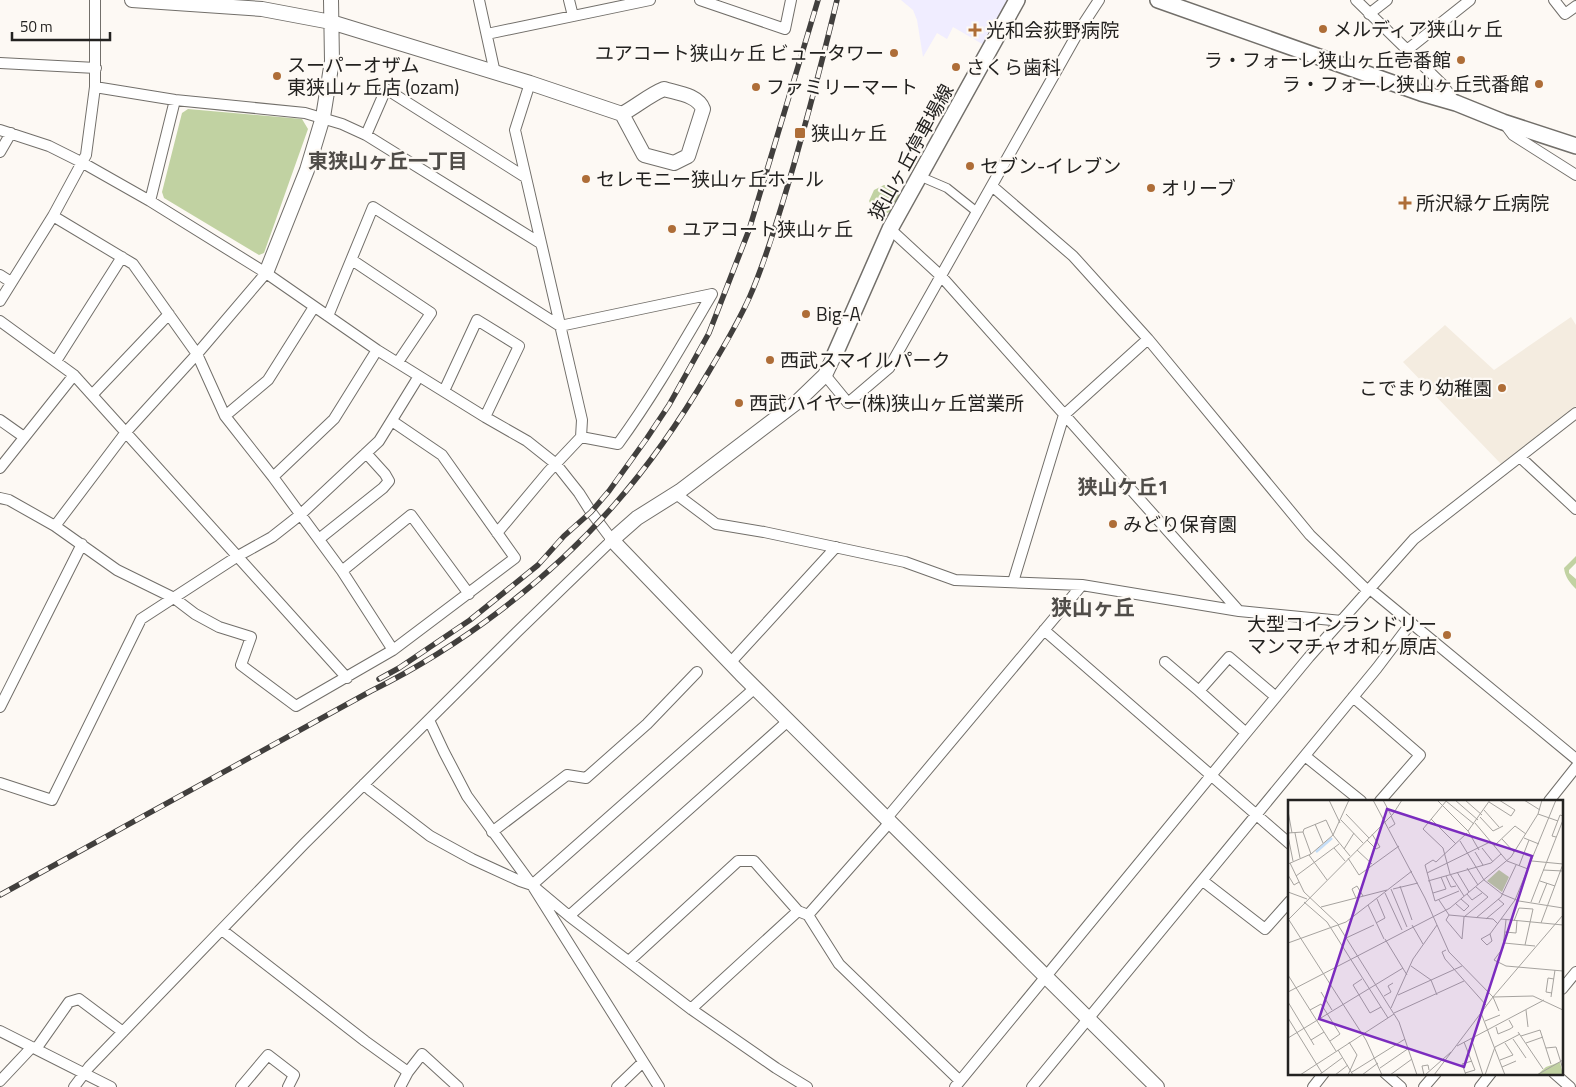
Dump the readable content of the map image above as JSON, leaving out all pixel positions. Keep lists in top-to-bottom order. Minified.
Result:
{"streets":{"main road":["狭山ヶ丘停車場線"]},"districts":["東狭山ヶ丘一丁目","狭山ケ丘1","狭山ヶ丘"],"places":{"other":["メルディア狭山ヶ丘","ユアコート狭山ヶ丘 ビュータワー","ラ・フォーレ狭山ヶ丘壱番館","さくら歯科","スーパーオザム 東狭山ヶ丘店 (ozam)","ラ・フォーレ狭山ヶ丘弐番館","ファミリーマート","セブン-イレブン","セレモニー狭山ヶ丘ホール","オリーブ","ユアコート狭山ヶ丘","Big-A","西武スマイルパーク","こでまり幼稚園","西武ハイヤー(株)狭山ヶ丘営業所","みどり保育園","大型コインランドリー マンマチャオ和ヶ原店"],"health":["光和会荻野病院","所沢緑ケ丘病院"],"transit":["狭山ヶ丘"]},"scale_bar":"50 m"}
